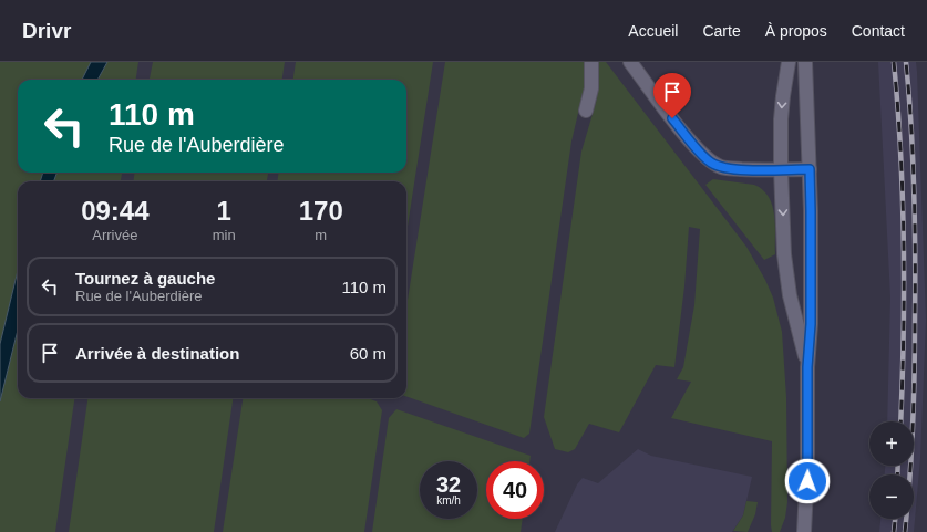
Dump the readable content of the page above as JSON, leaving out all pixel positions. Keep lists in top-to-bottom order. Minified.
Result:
{"page":{"header":"Drivr","nav":["Accueil","Carte","À propos","Contact"],"turn":["110 m","Rue de l'Auberdière"],"eta":["09:44","Arrivée","1","min","170","m"],"list":[{"name":"Tournez à gauche","note":"Rue de l'Auberdière","value":"110 m"},{"name":"Arrivée à destination","value":"60 m"}],"map_buttons":["+","−"],"speed":"32 km/h","limit":"40"}}
